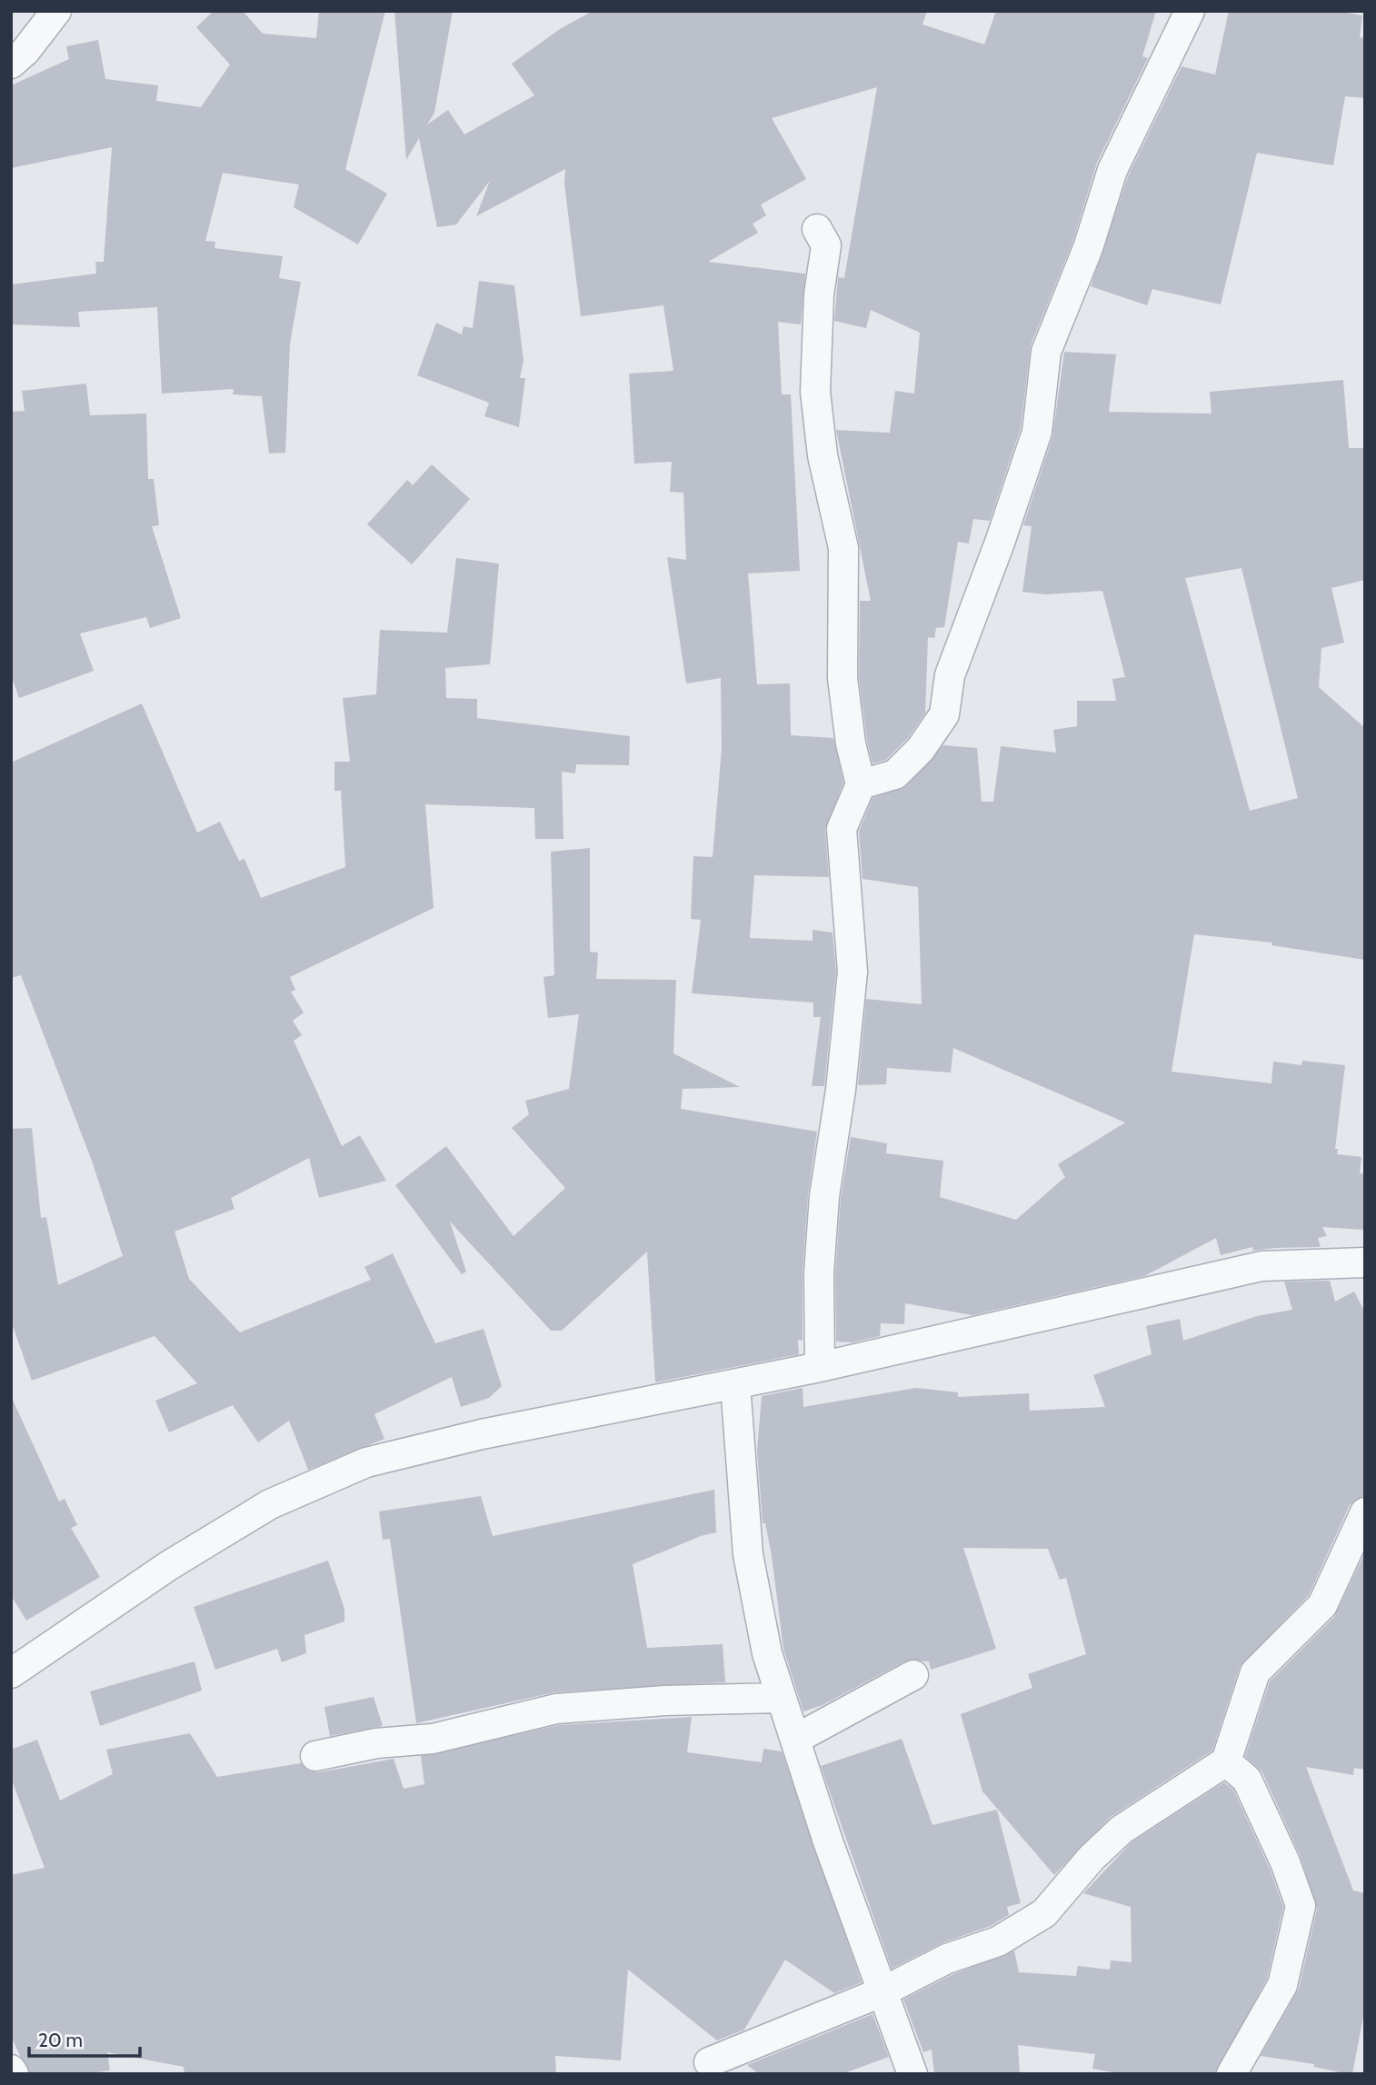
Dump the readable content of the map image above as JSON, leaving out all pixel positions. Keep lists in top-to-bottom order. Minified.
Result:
{"scale_bar":"20 m"}
